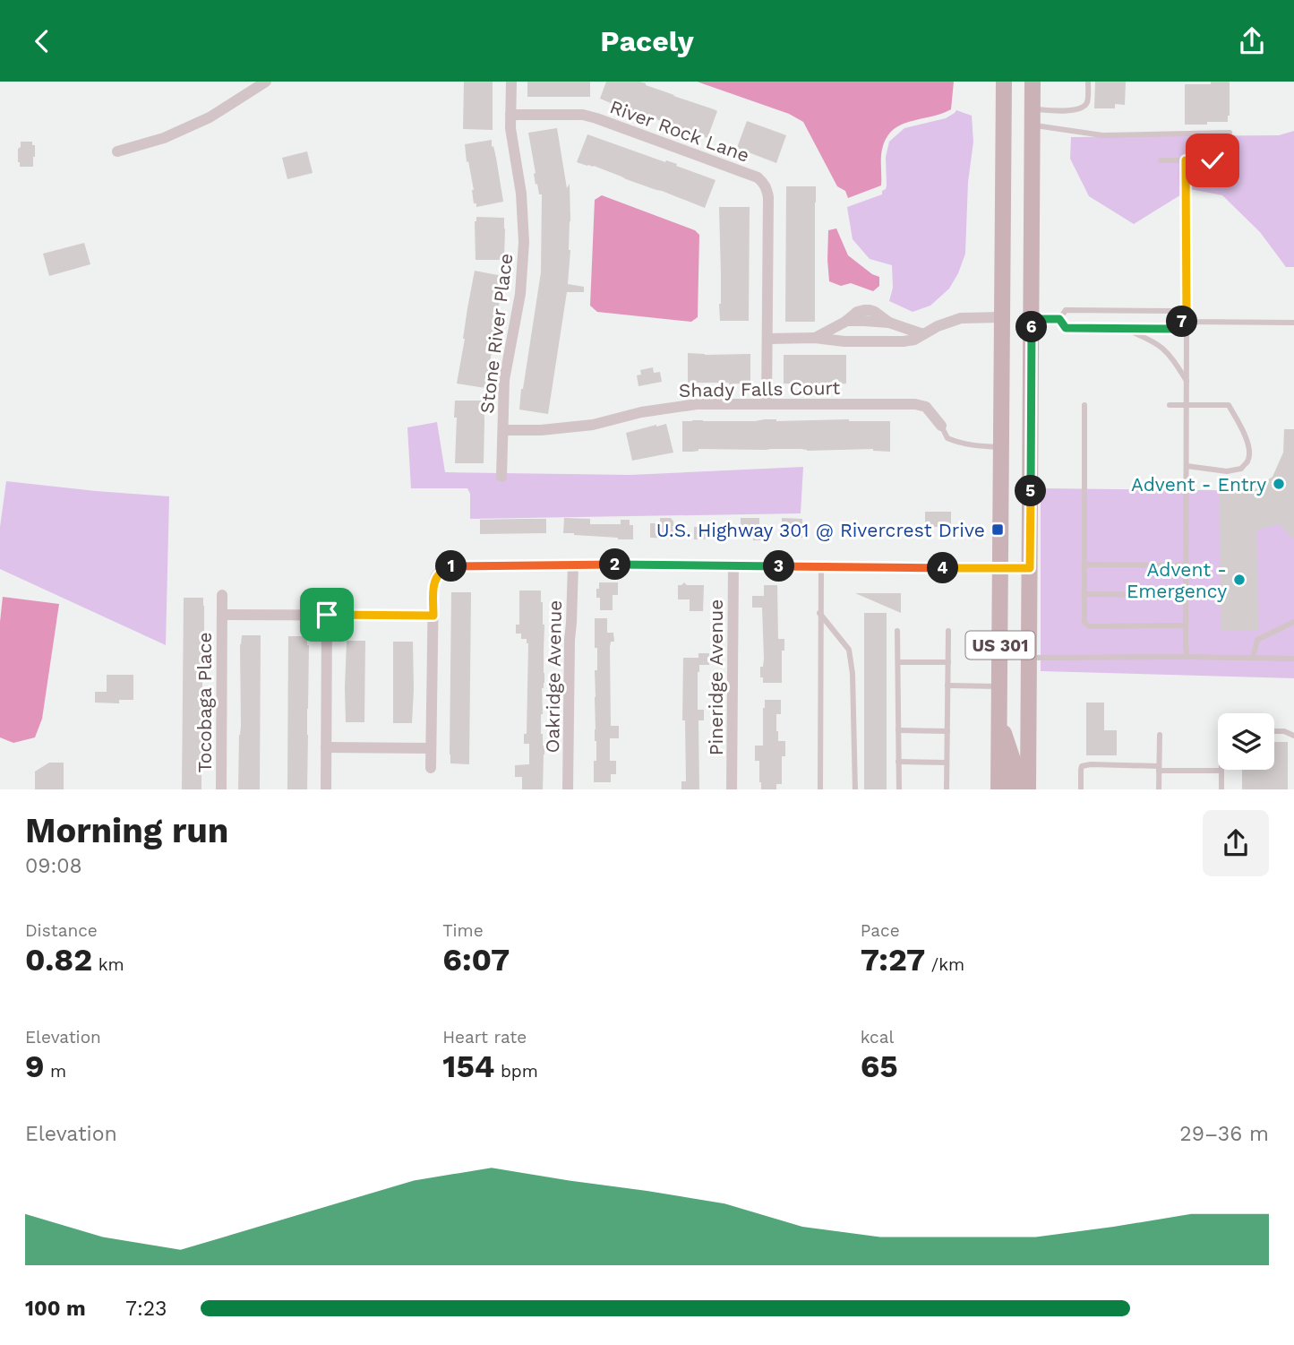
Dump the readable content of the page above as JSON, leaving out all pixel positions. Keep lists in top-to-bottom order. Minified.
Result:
{"streets":{"main road":["US 301"],"street":["River Rock Lane","Stone River Place","Shady Falls Court","Oakridge Avenue","Pineridge Avenue","Tocobaga Place"]},"crossings":[["River Rock Lane","Stone River Place"],["River Rock Lane","Shady Falls Court"],["Stone River Place","Shady Falls Court"],["Shady Falls Court","US 301"]],"places":{"other":["Advent - Entry","Advent - Emergency"],"transit":["U.S. Highway 301 @ Rivercrest Drive"]},"page":{"header":"Pacely","pins":["7","6","5","2","1","3","4"],"heading":["Morning run","09:08"],"stats":[["Distance","0.82 km"],["Time","6:07"],["Pace","7:27 /km"],["Elevation","9 m"],["Heart rate","154 bpm"],["kcal","65"]],"chart":["Elevation","29–36 m"],"list":[{"name":"100 m","note":"7:23"}]}}
